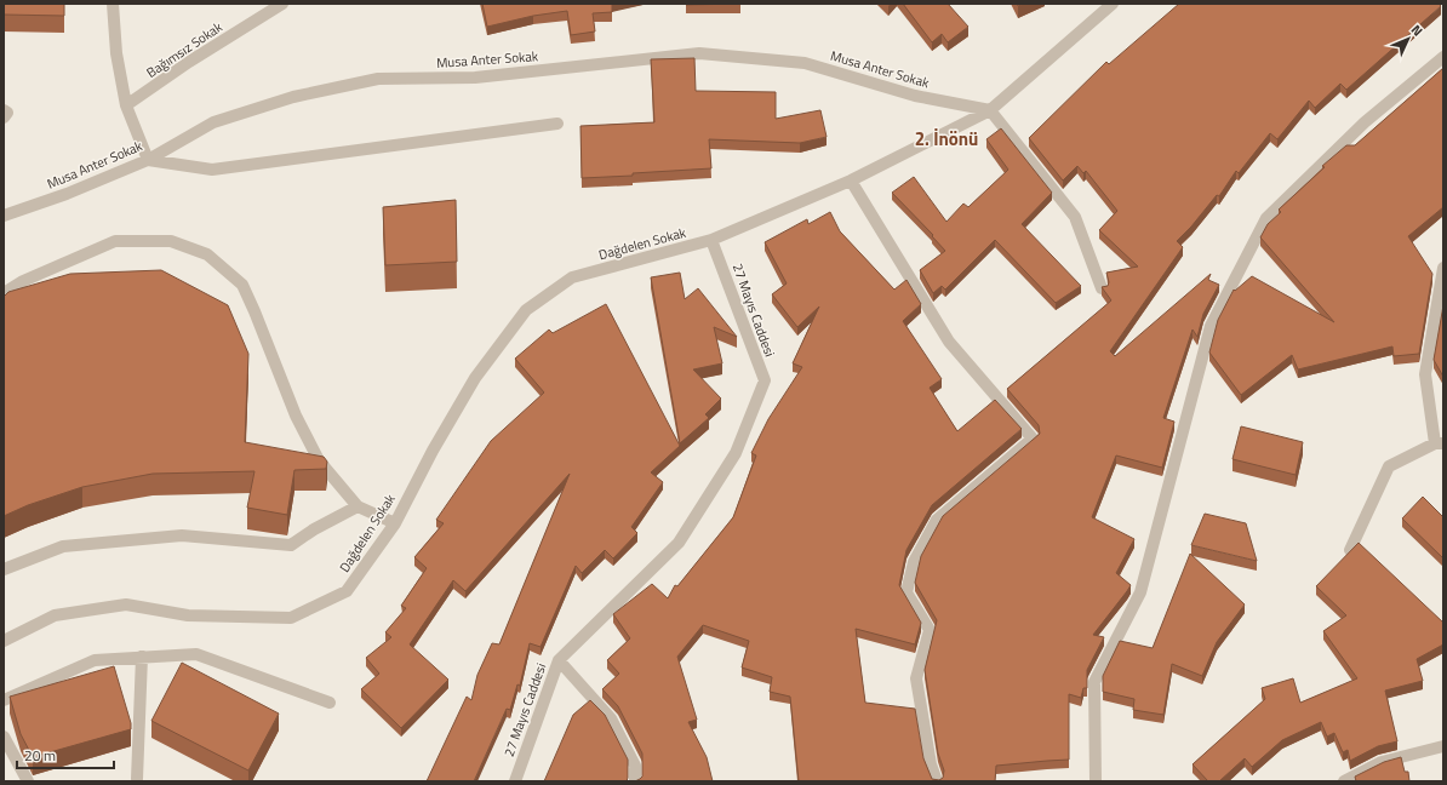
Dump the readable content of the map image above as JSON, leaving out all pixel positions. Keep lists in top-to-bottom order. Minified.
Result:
{"streets":{"street":["Bağımsız Sokak","Musa Anter Sokak","Dağdelen Sokak","27 Mayıs Caddesi"]},"crossings":[["Dağdelen Sokak","27 Mayıs Caddesi"]],"districts":["2. İnönü"],"scale_bar":"20 m","north":"top right"}
